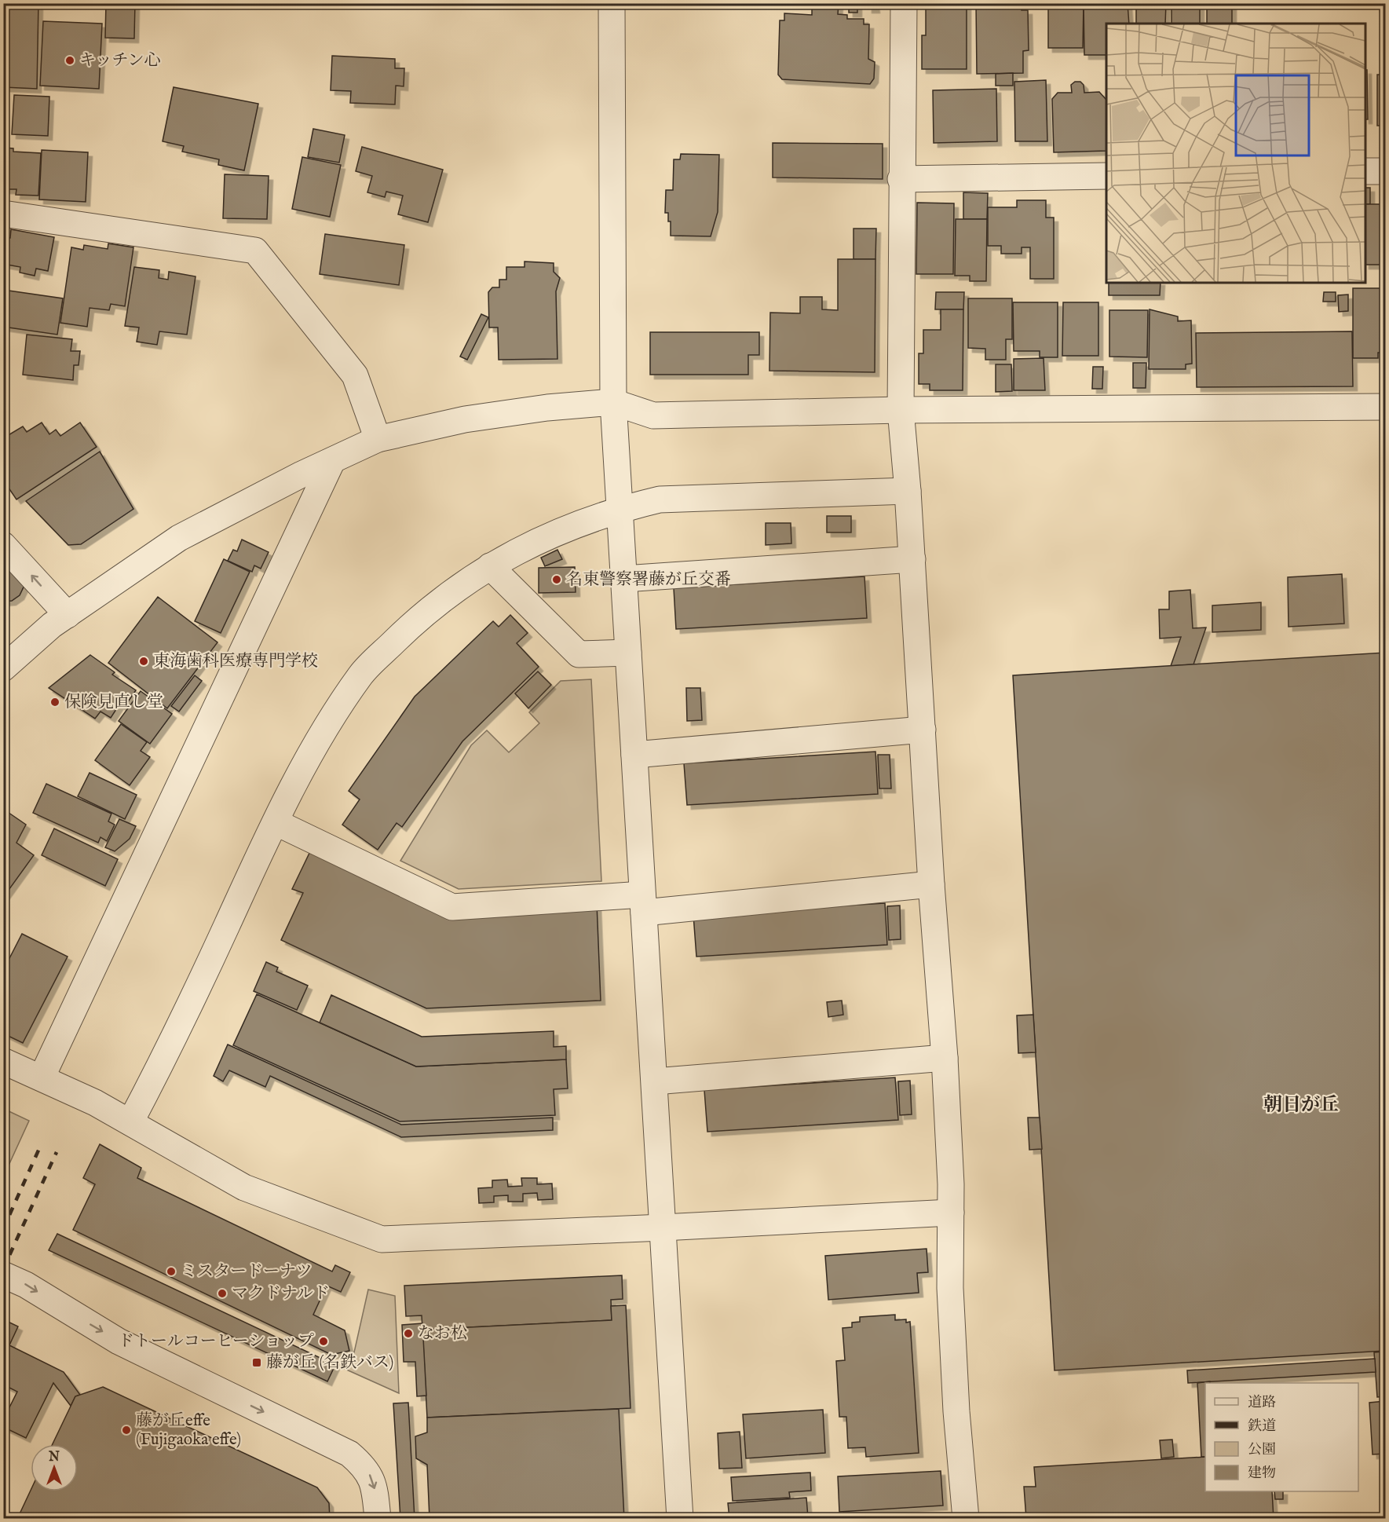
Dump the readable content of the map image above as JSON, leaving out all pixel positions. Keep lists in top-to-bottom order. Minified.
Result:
{"districts":["朝日が丘"],"places":{"other":["キッチン心","名東警察署藤が丘交番","東海歯科医療専門学校","保険見直し堂","ミスタードーナツ","マクドナルド","なお松","ドトールコーヒーショップ","藤が丘effe (Fujigaoka effe)"],"transit":["藤が丘 (名鉄バス)"]},"legend":["道路","鉄道","公園","建物"],"north":"top"}
